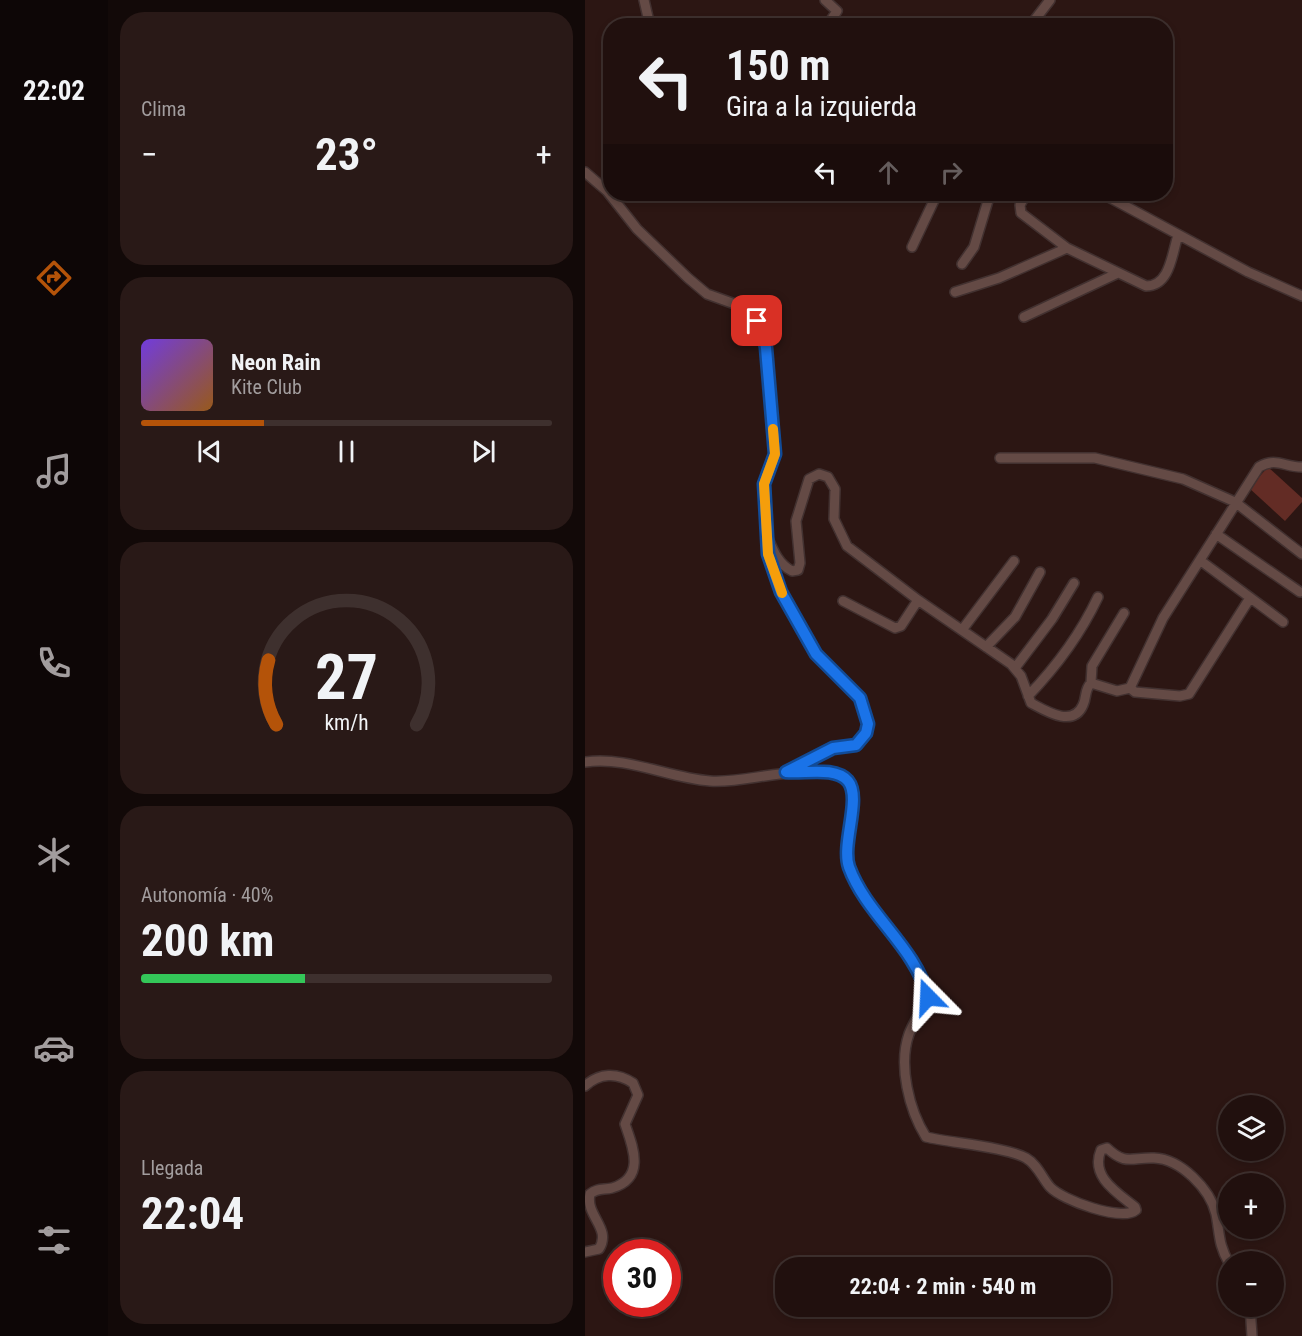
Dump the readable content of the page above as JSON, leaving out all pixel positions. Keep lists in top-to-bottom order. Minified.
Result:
{"page":{"tabs":"22:02","tile":["Clima",["Autonomía · 40%","200 km"],["Llegada","22:04"]],"turn":["150 m","Gira a la izquierda"],"heat":["−","23°","+"],"song":["Neon Rain","Kite Club"],"map_buttons":["+","−"],"limit":"30","trip":"22:04 · 2 min · 540 m","gauge":["27","km/h"]}}
